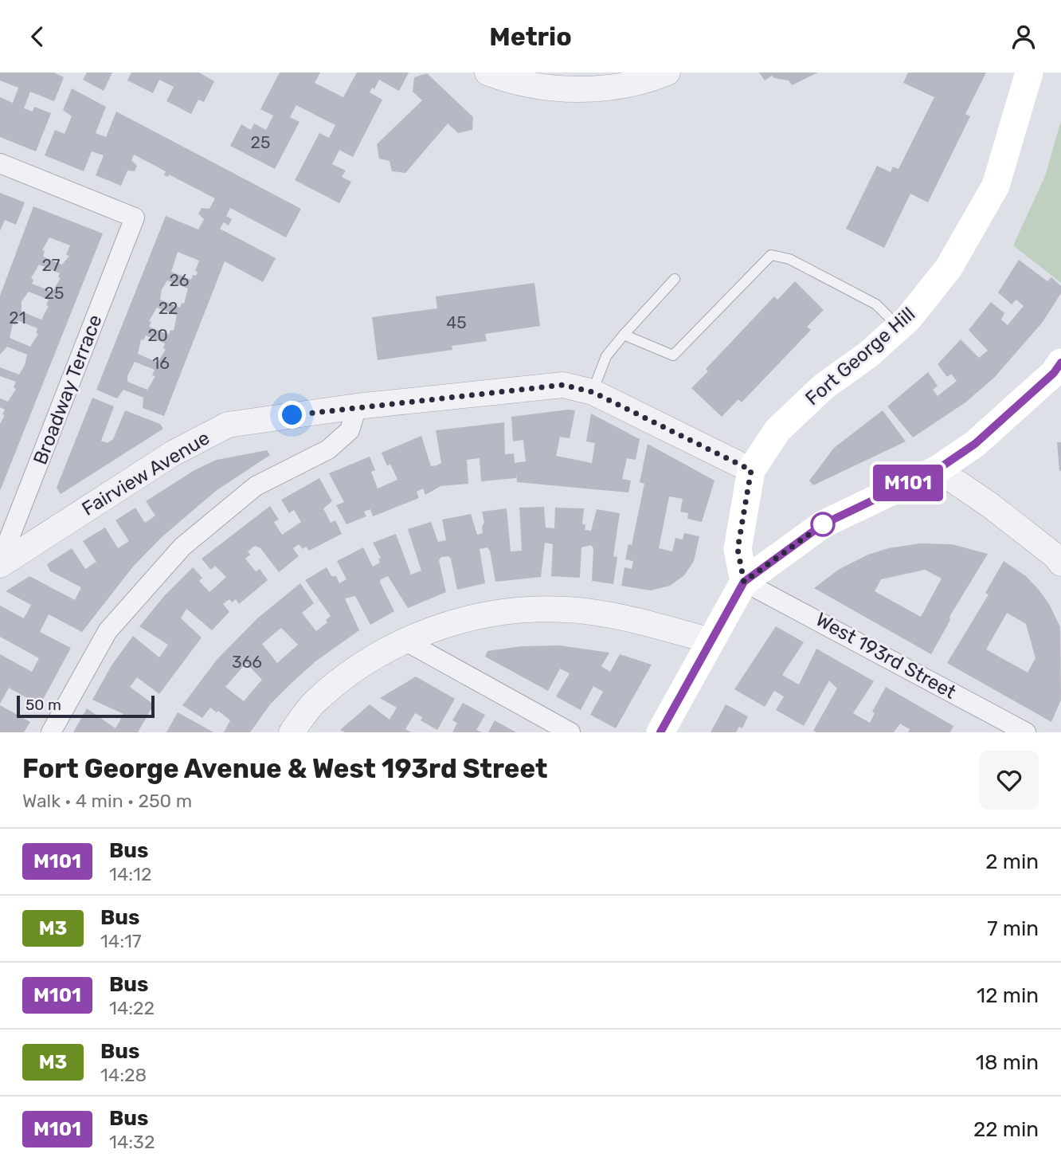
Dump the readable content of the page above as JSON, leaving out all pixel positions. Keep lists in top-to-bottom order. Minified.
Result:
{"streets":{"main road":["Fort George Hill"],"street":["Broadway Terrace","Fairview Avenue","West 193rd Street"]},"crossings":[["Fort George Hill","Fairview Avenue"],["Fort George Hill","West 193rd Street"],["Broadway Terrace","Fairview Avenue"]],"lines":["bus line M101"],"house_numbers":["25","27","26","25","22","21","45","20","16","366"],"scale_bar":"50 m","page":{"header":"Metrio","on_map":"M101","scale":"50 m","heading":["Fort George Avenue & West 193rd Street","Walk · 4 min · 250 m"],"list":[{"mark":"M101","name":"Bus","note":"14:12","value":"2 min"},{"mark":"M3","name":"Bus","note":"14:17","value":"7 min"},{"mark":"M101","name":"Bus","note":"14:22","value":"12 min"},{"mark":"M3","name":"Bus","note":"14:28","value":"18 min"},{"mark":"M101","name":"Bus","note":"14:32","value":"22 min"}]}}
